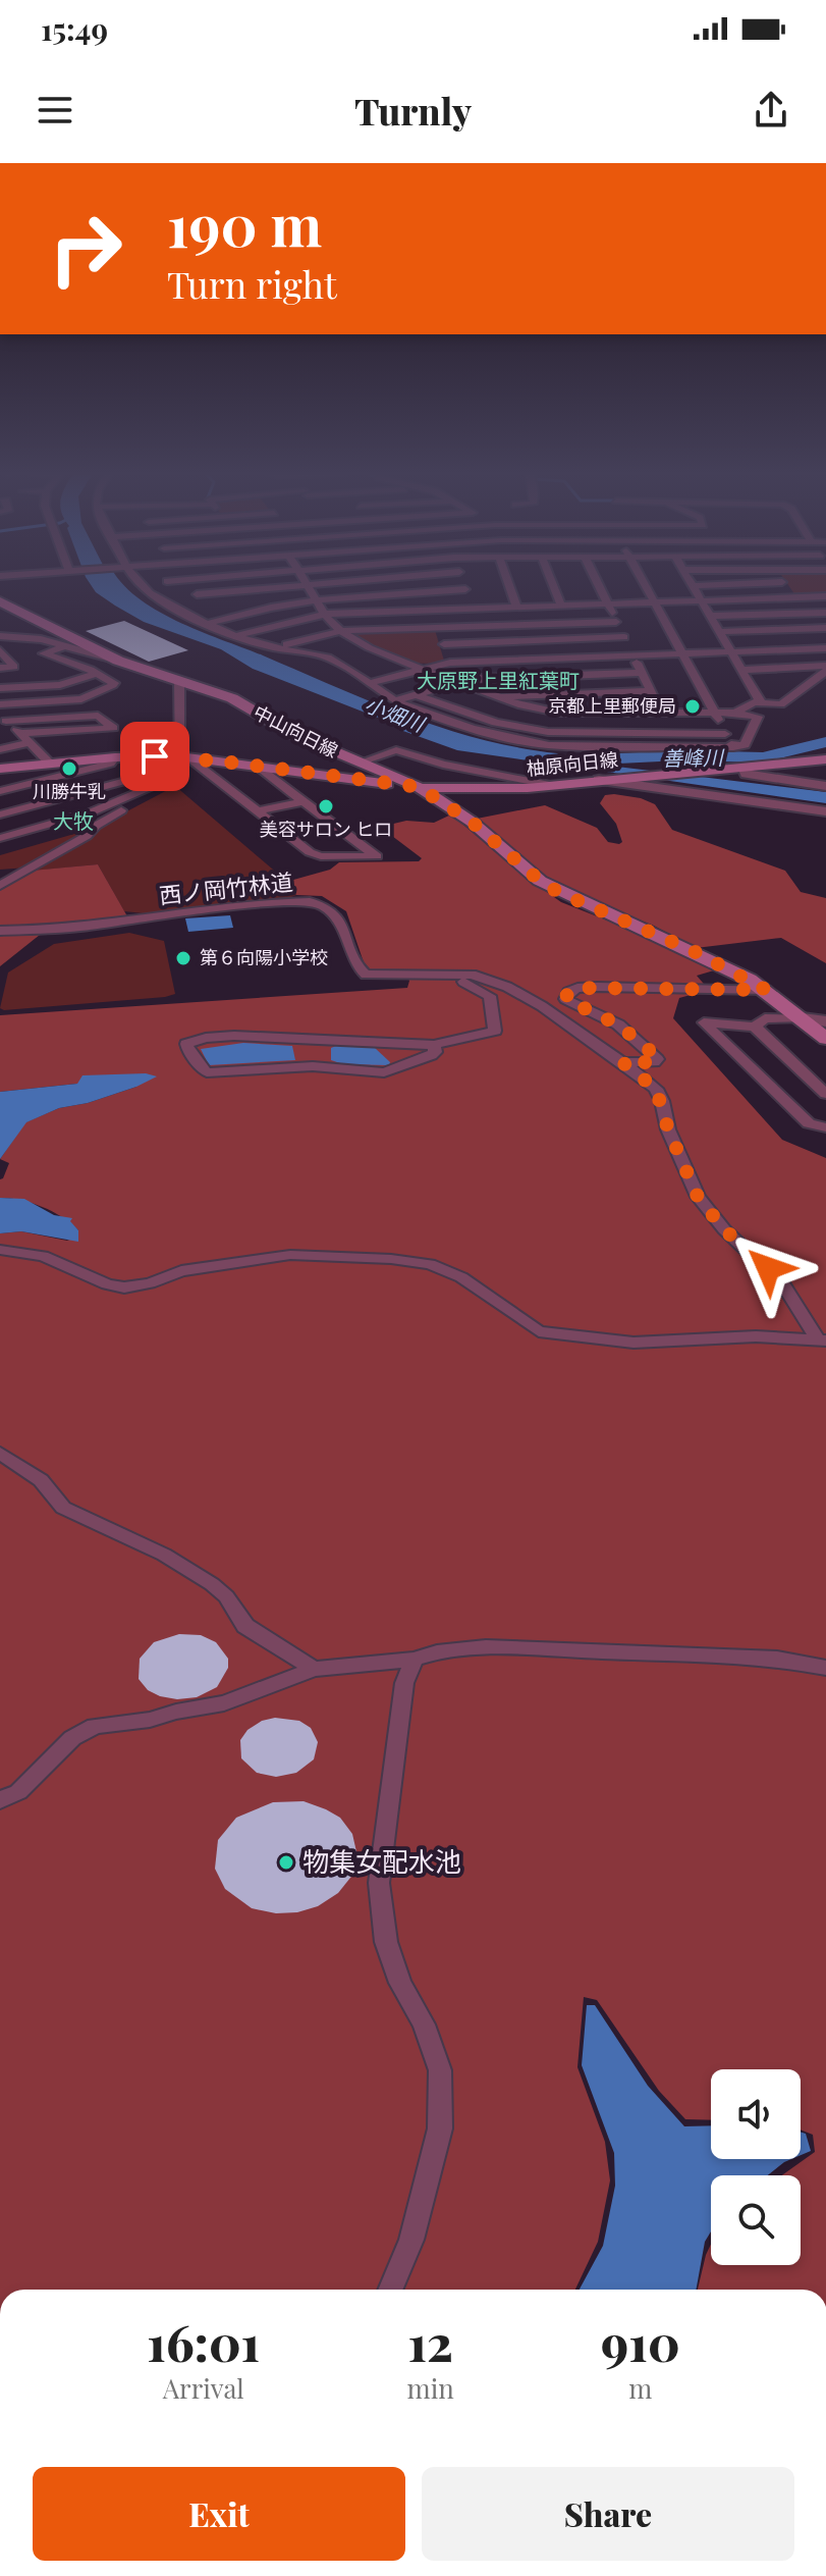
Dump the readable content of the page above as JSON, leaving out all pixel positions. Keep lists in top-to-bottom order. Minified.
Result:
{"streets":{"main road":["中山向日線","柚原向日線"],"street":["西ノ岡竹林道"]},"crossings":[["中山向日線","柚原向日線"]],"districts":["大原野上里紅葉町","大牧"],"water":["小畑川","善峰川"],"places":["京都上里郵便局","川勝牛乳","美容サロン ヒロ","第６向陽小学校","物集女配水池"],"page":{"status":"15:49","header":"Turnly","turn":["190 m","Turn right"],"eta":["16:01","Arrival","12","min","910","m"],"buttons":["Exit","Share"]}}
